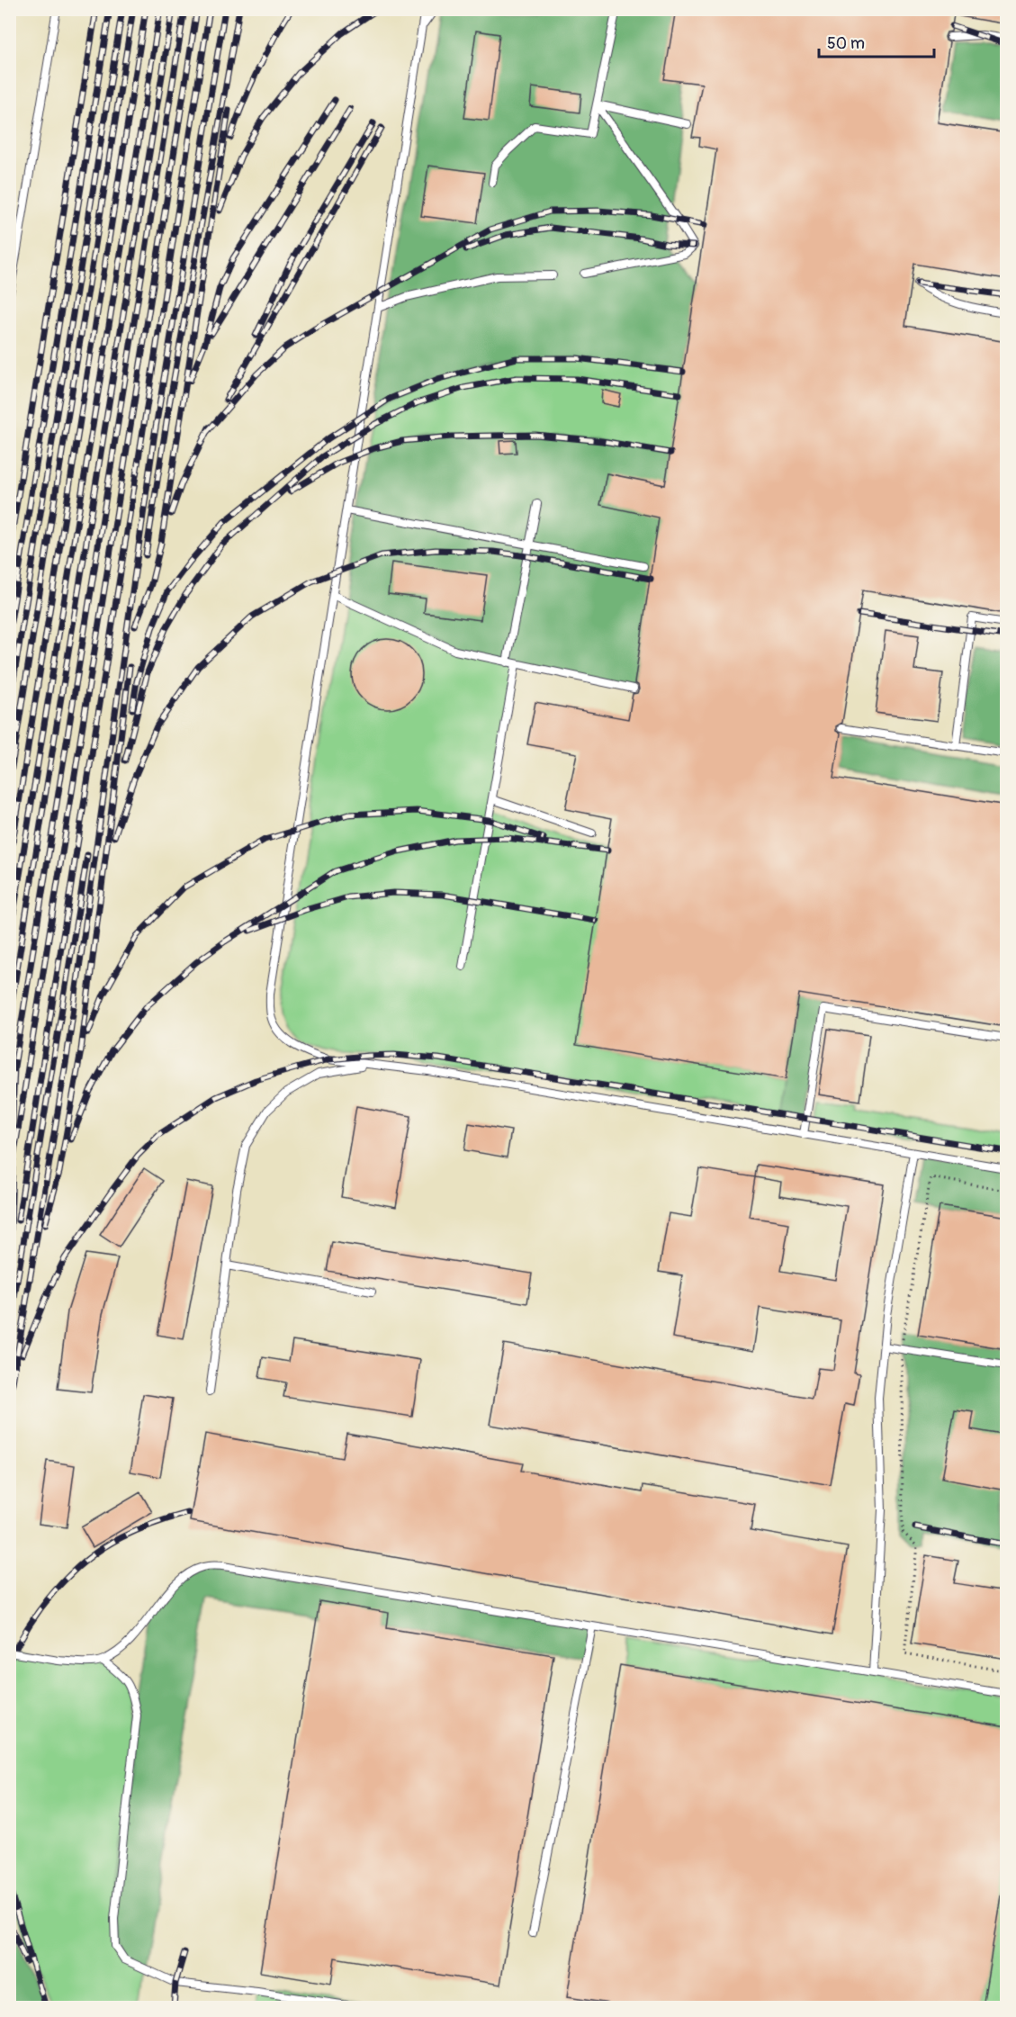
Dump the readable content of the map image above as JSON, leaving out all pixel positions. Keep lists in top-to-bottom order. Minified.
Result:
{"scale_bar":"50 m"}
